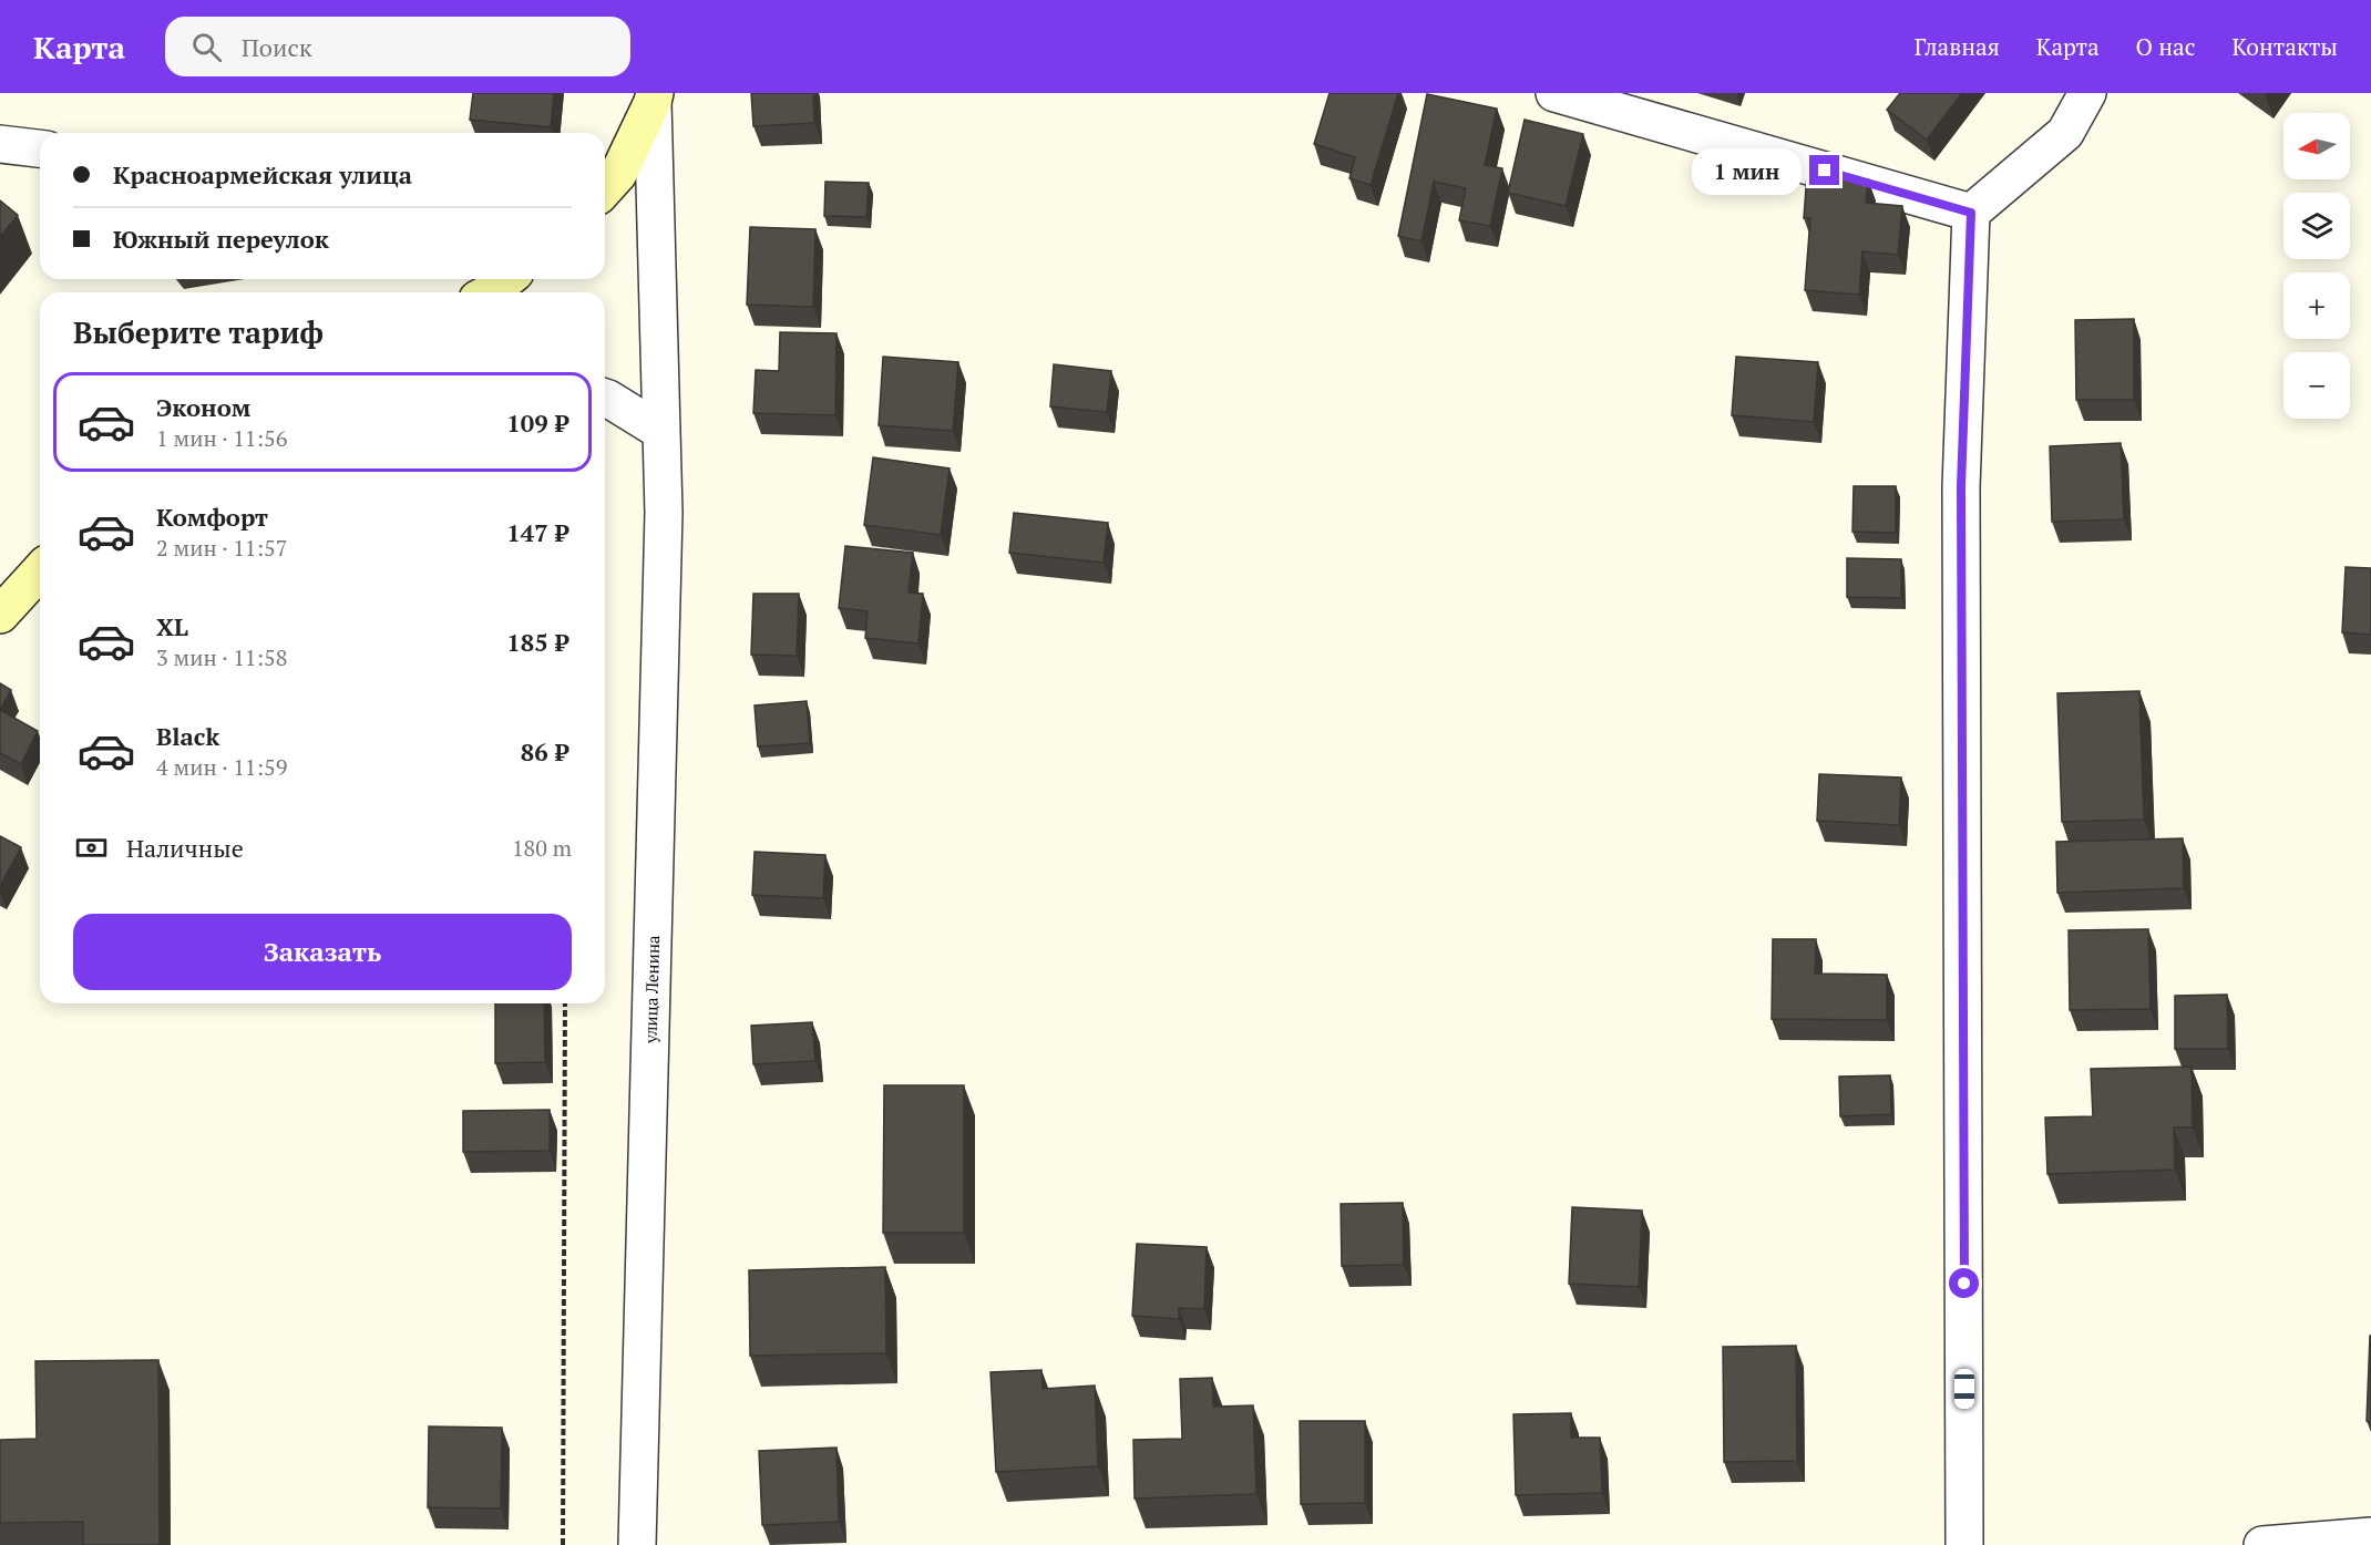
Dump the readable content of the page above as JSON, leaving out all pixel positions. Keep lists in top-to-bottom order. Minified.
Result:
{"streets":{"street":["улица Ленина"]},"north":"left","page":{"header":"Карта","search":"Поиск","nav":["Главная","Карта","О нас","Контакты"],"map_buttons":["+","−"],"banner":["Красноармейская улица","Южный переулок"],"bubble":"1 мин","heading":"Выберите тариф","list":[{"name":"Эконом","note":"1 мин · 11:56","value":"109 ₽"},{"name":"Комфорт","note":"2 мин · 11:57","value":"147 ₽"},{"name":"XL","note":"3 мин · 11:58","value":"185 ₽"},{"name":"Black","note":"4 мин · 11:59","value":"86 ₽"}],"pay":["Наличные","180 m"],"buttons":"Заказать"}}
